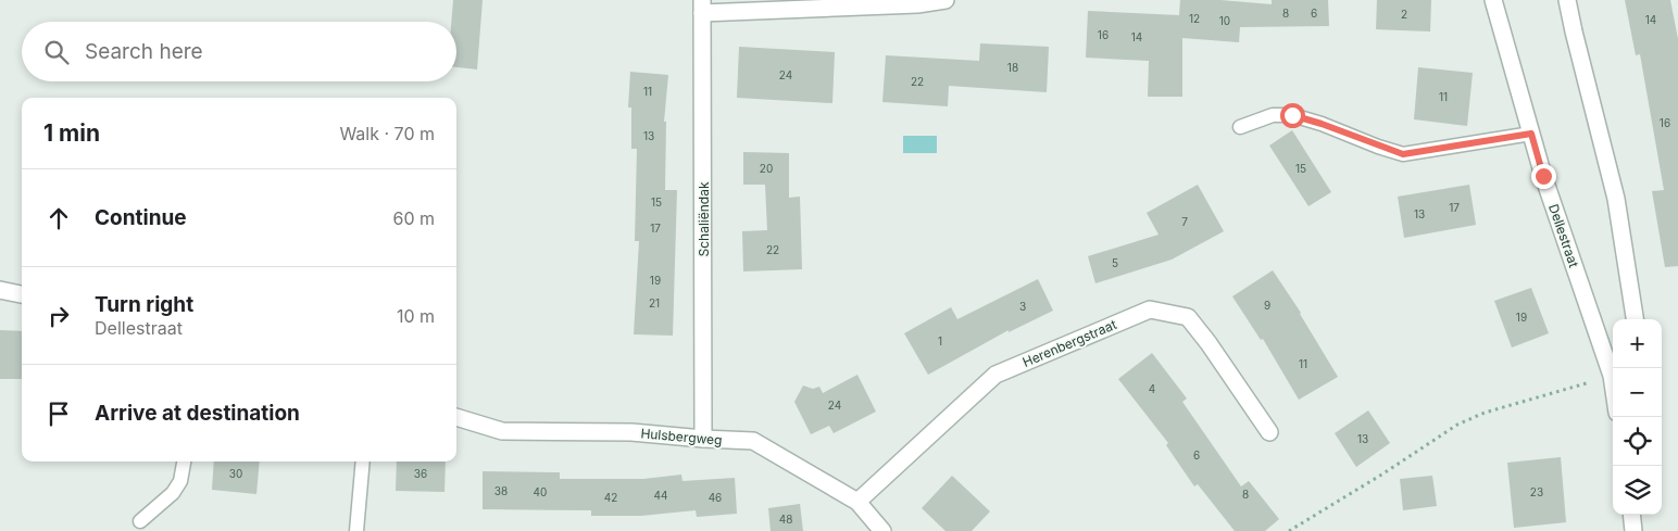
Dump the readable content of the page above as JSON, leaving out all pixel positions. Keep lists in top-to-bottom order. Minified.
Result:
{"streets":{"street":["Schaliëndak","Dellestraat","Herenbergstraat","Hulsbergweg"]},"crossings":[["Schaliëndak","Hulsbergweg"],["Herenbergstraat","Hulsbergweg"]],"house_numbers":["8","6","2","12","14","10","16","14","18","24","22","11","11","16","13","20","15","15","17","13","7","17","22","5","19","21","9","3","19","1","11","4","24","13","6","30","36","38","40","23","8","44","42","46","48"],"page":{"search":"Search here","heading":["1 min","Walk · 70 m"],"list":[["Continue","60 m"],["Turn right","Dellestraat","10 m"],"Arrive at destination"],"map_buttons":["+","−"]}}
